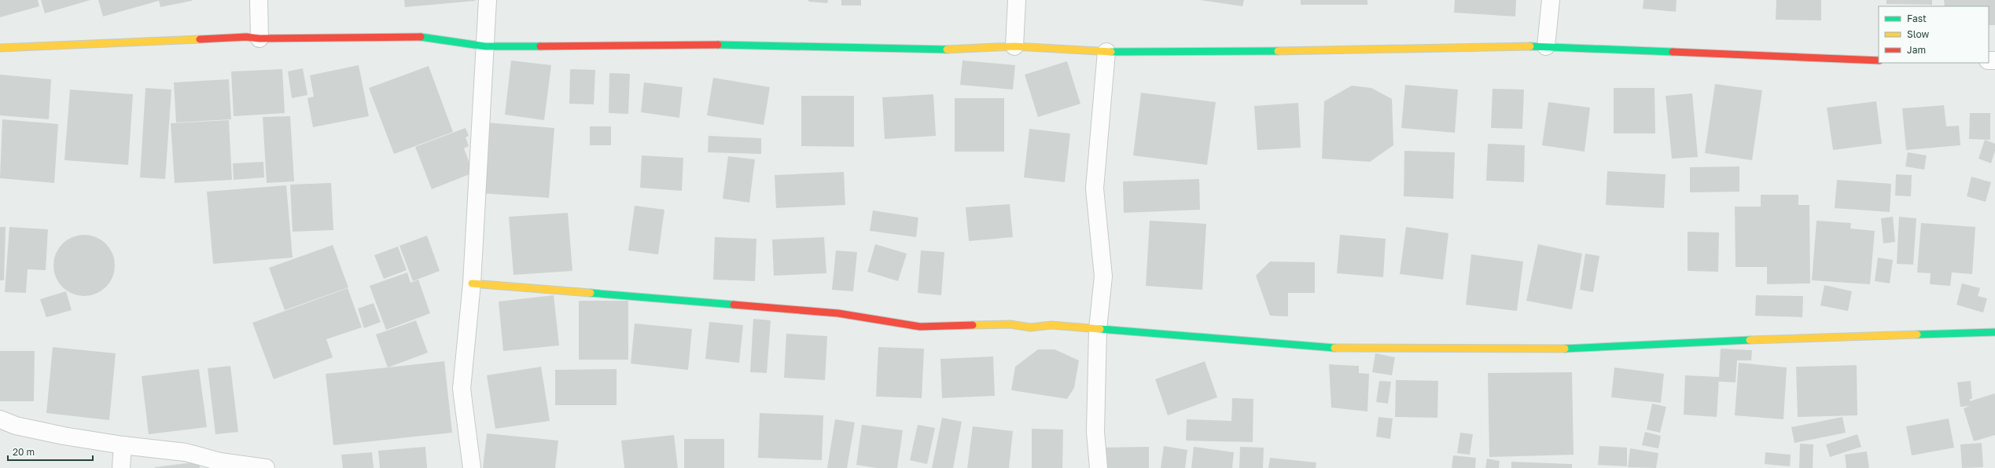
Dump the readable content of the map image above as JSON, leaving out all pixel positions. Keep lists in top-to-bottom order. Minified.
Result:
{"legend":["Fast","Slow","Jam"],"scale_bar":"20 m"}
